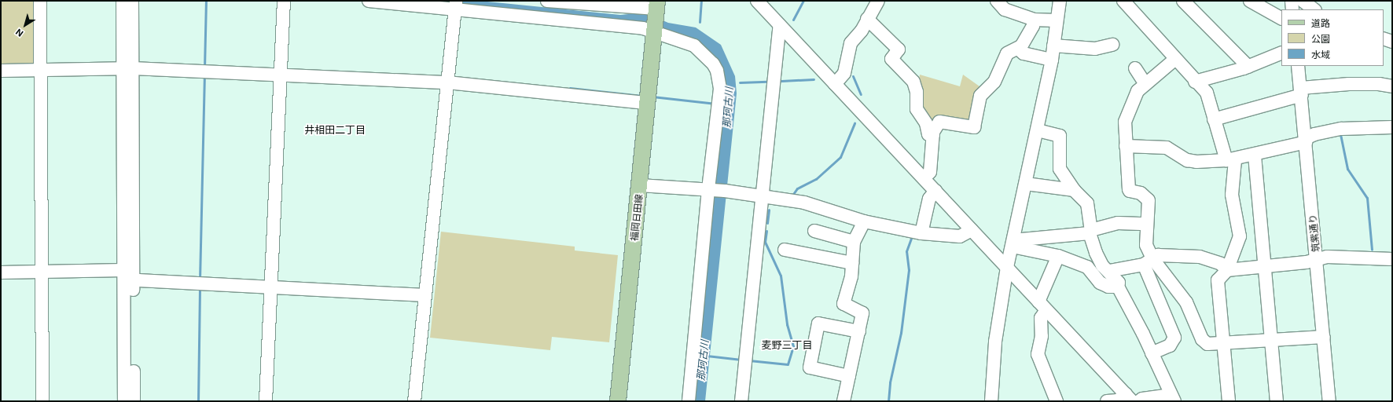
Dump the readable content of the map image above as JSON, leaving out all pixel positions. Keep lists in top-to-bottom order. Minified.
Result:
{"streets":{"main road":["福岡日田線"],"street":["筑紫通り"]},"districts":["井相田二丁目","麦野三丁目"],"water":["那珂古川"],"legend":["道路","公園","水域"],"north":"bottom left"}
